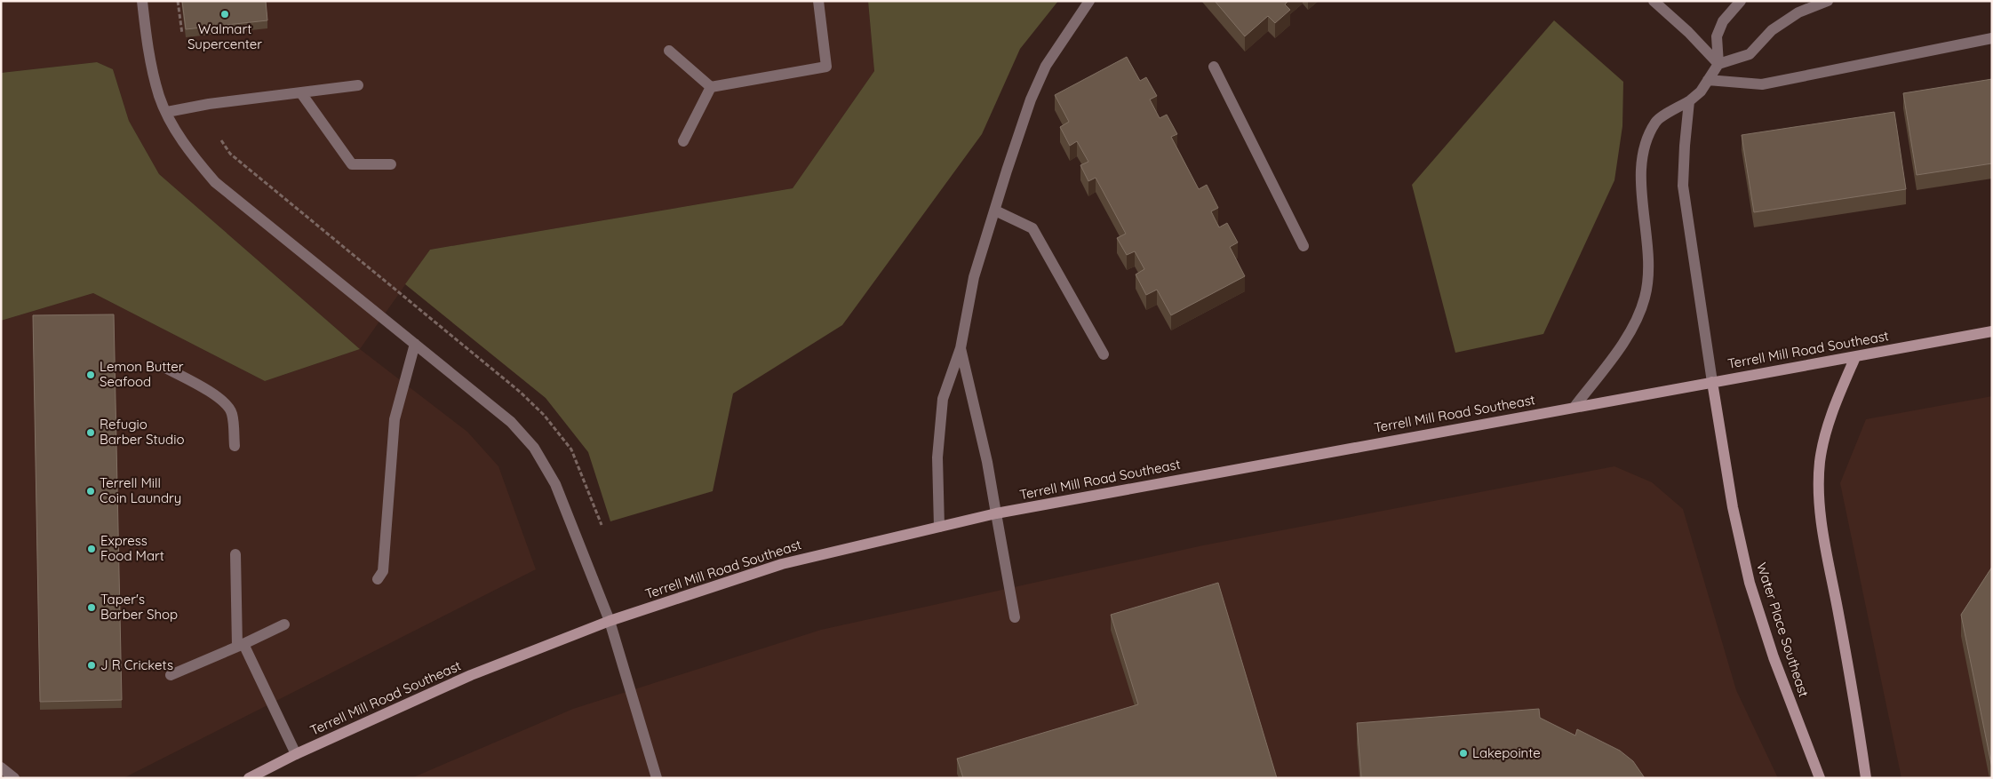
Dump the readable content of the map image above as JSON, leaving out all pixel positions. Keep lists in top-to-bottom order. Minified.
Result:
{"streets":{"main road":["Terrell Mill Road Southeast","Water Place Southeast"]},"crossings":[["Terrell Mill Road Southeast","Water Place Southeast"]],"places":["Walmart Supercenter","Lemon Butter Seafood","Refugio Barber Studio","Terrell Mill Coin Laundry","Express Food Mart","Taper's Barber Shop","J R Crickets","Lakepointe"]}
